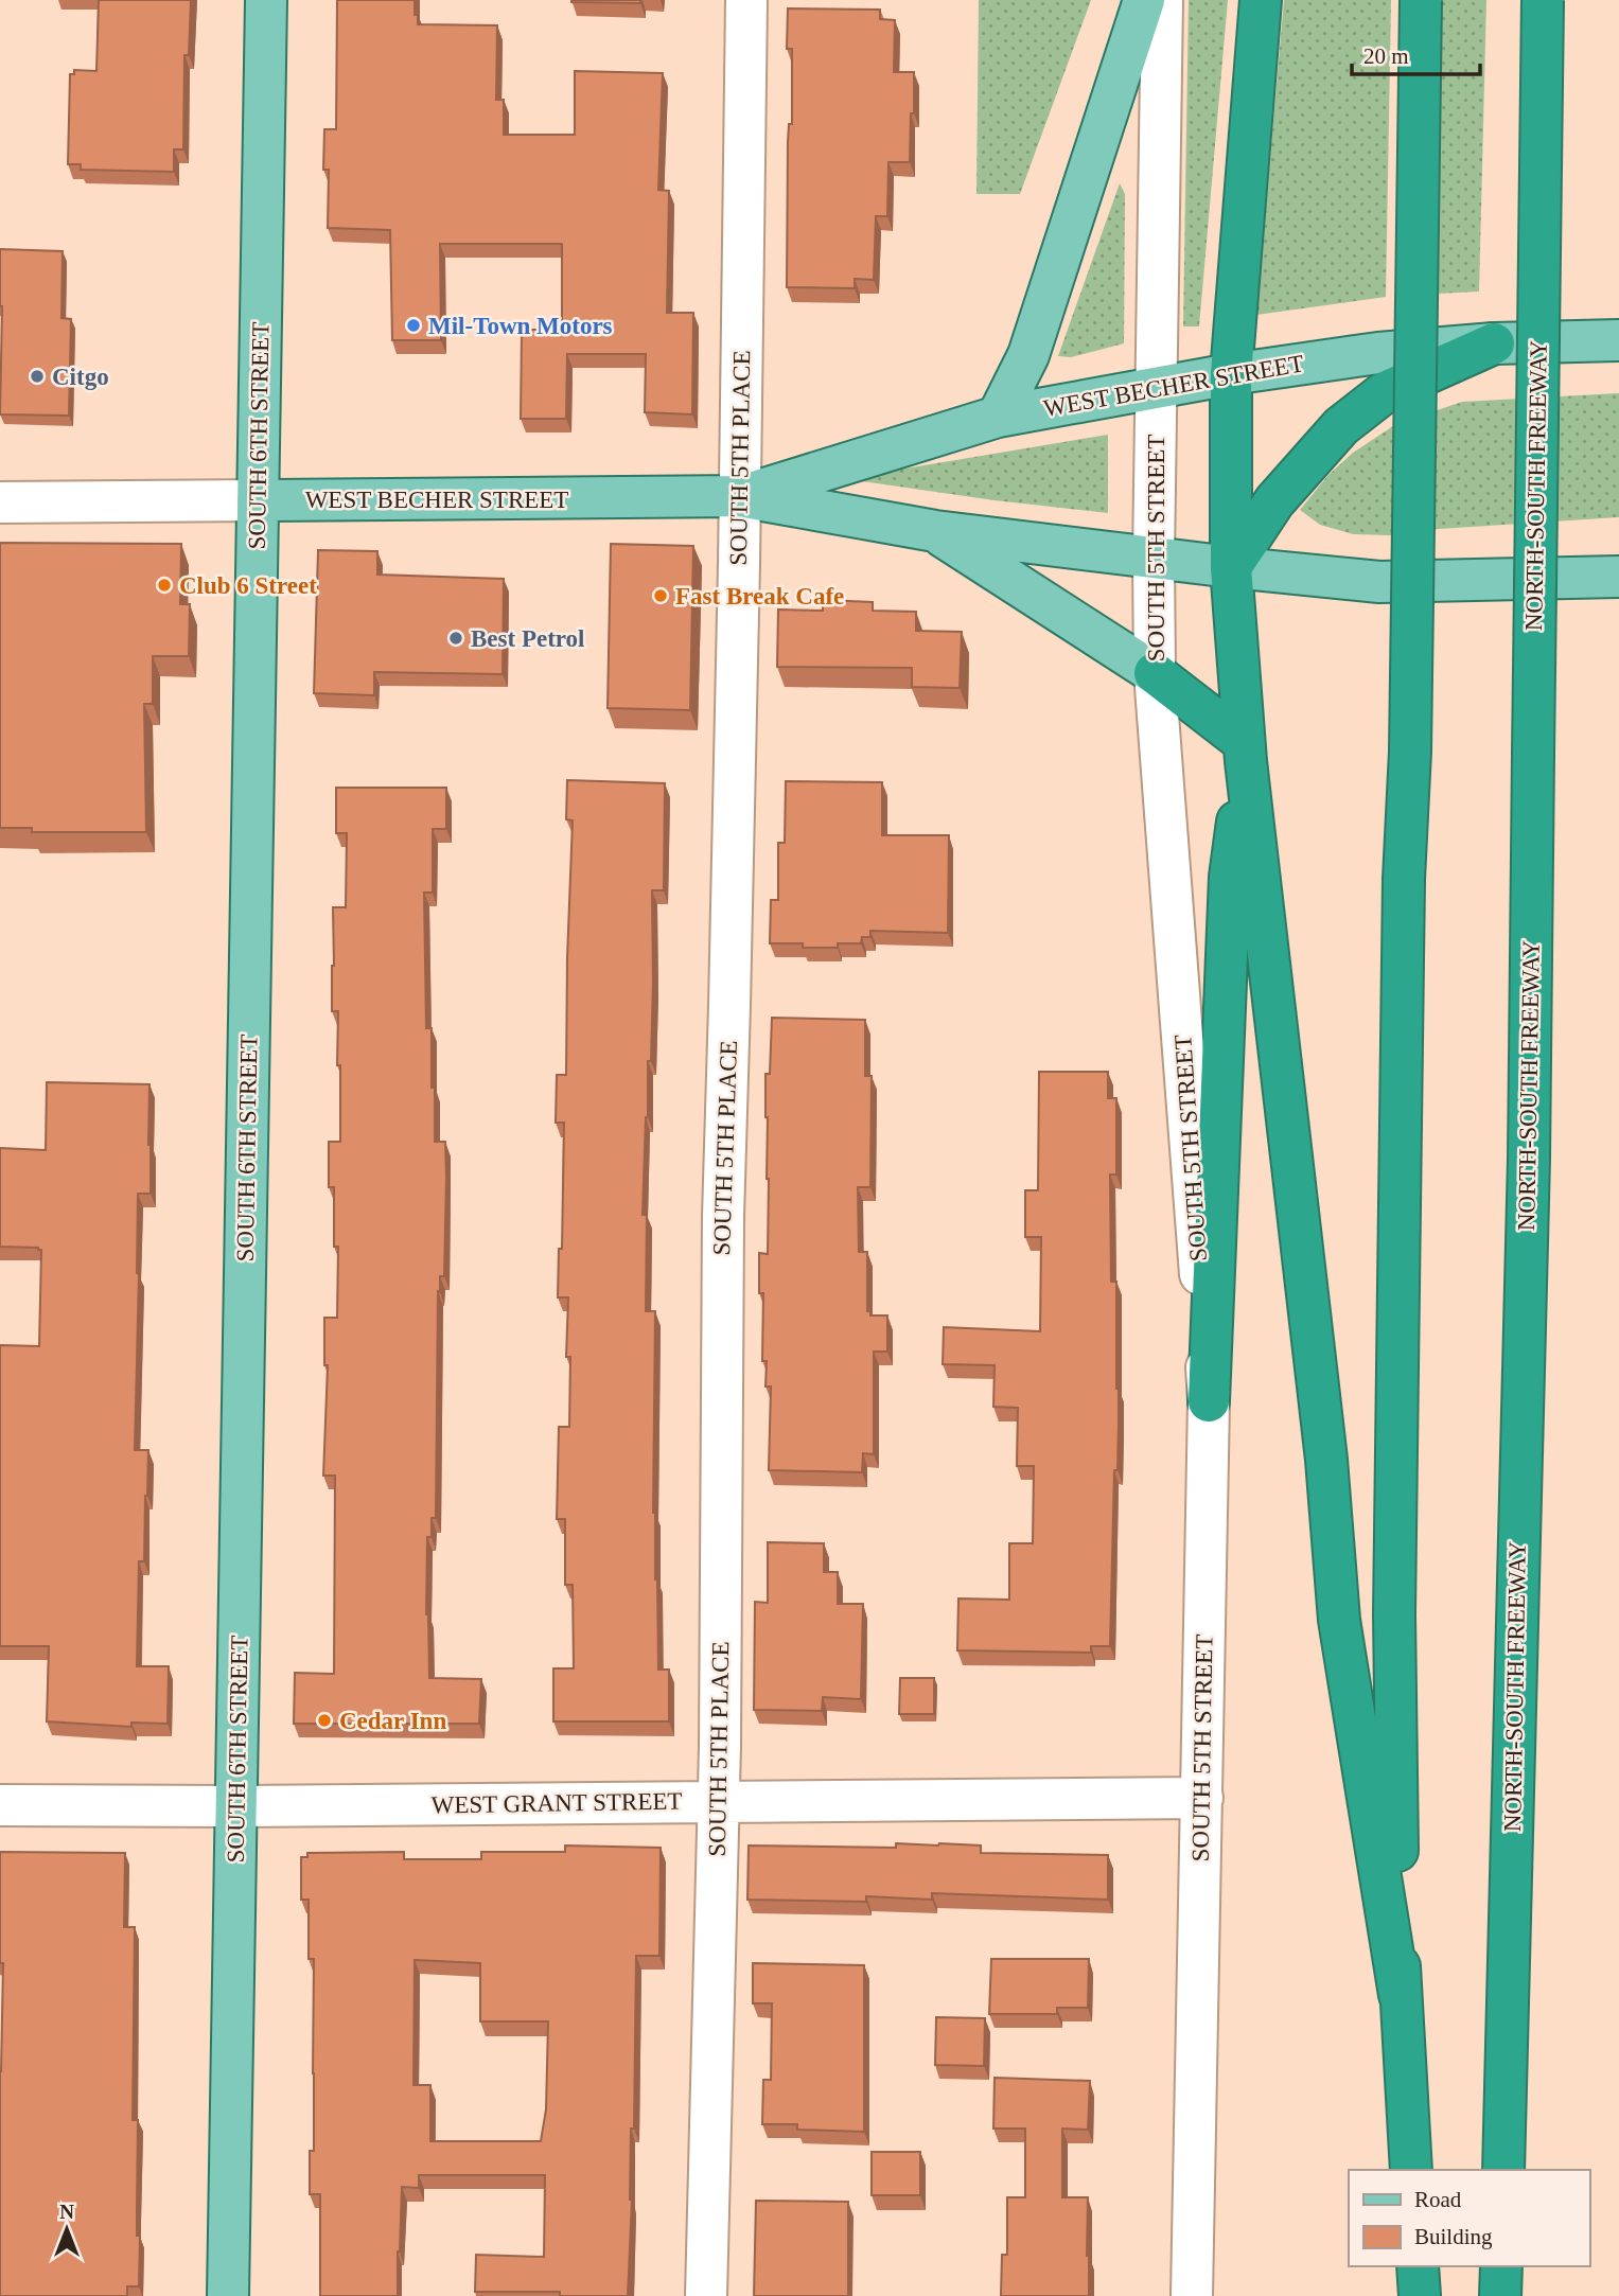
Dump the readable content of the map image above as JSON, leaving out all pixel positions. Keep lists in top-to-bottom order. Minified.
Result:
{"streets":{"highway":["NORTH-SOUTH FREEWAY"],"main road":["WEST BECHER STREET","SOUTH 6TH STREET"],"street":["SOUTH 5TH PLACE","SOUTH 5TH STREET","WEST GRANT STREET"]},"crossings":[["WEST BECHER STREET","SOUTH 6TH STREET"],["WEST BECHER STREET","SOUTH 5TH PLACE"],["WEST BECHER STREET","SOUTH 5TH STREET"],["SOUTH 6TH STREET","WEST GRANT STREET"],["SOUTH 5TH PLACE","WEST GRANT STREET"],["SOUTH 5TH STREET","WEST GRANT STREET"]],"places":["Mil-Town Motors","Citgo","Club 6 Street","Fast Break Cafe","Best Petrol","Cedar Inn"],"legend":["Road","Building"],"scale_bar":"20 m","north":"top"}
